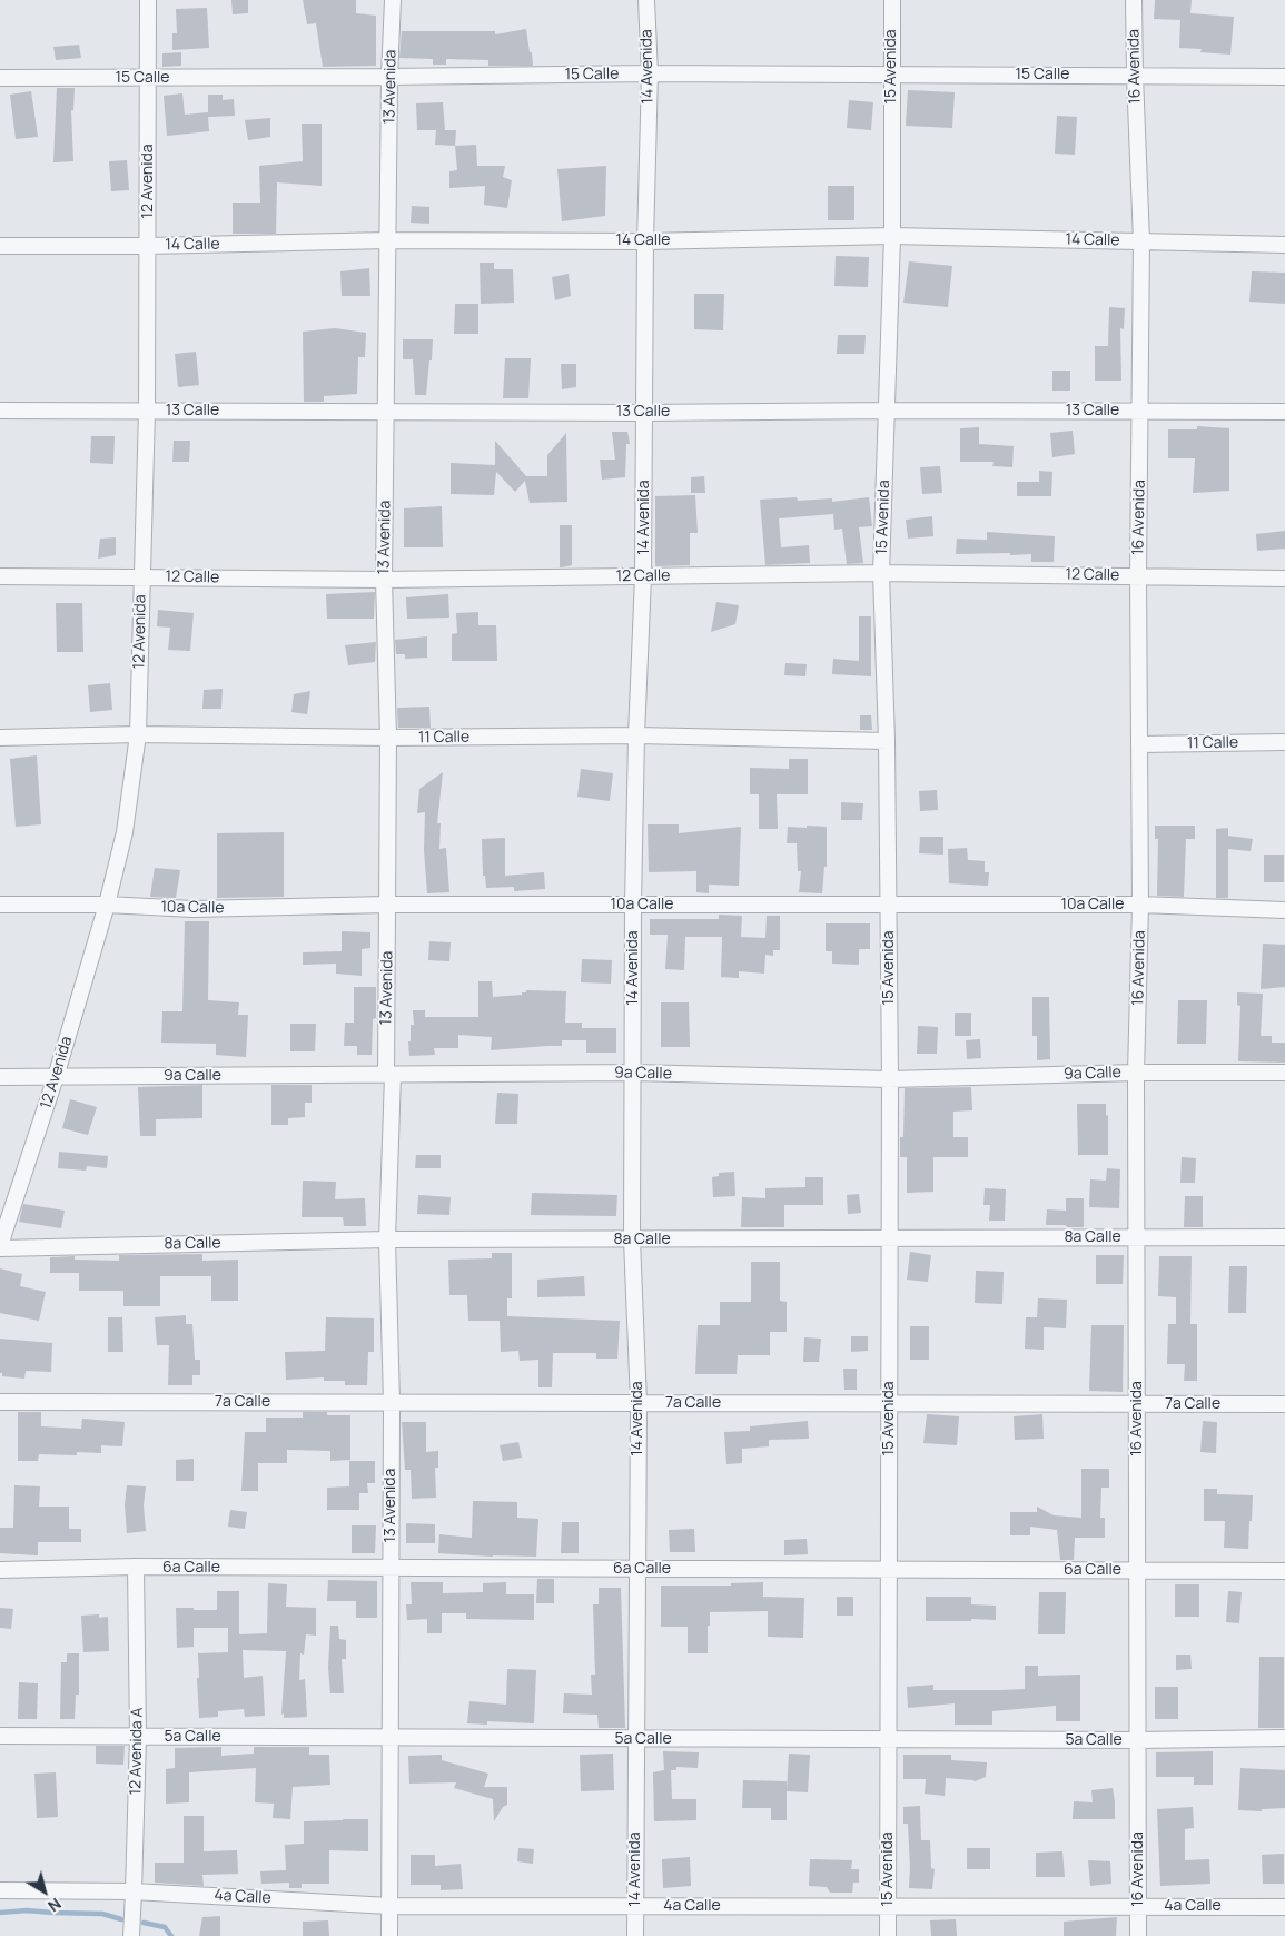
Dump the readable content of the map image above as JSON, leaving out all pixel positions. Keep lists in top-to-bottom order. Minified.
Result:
{"streets":{"street":["14 Avenida","15 Avenida","16 Avenida","15 Calle","13 Avenida","12 Avenida","14 Calle","13 Calle","12 Calle","11 Calle","10a Calle","9a Calle","8a Calle","7a Calle","6a Calle","5a Calle","12 Avenida A","4a Calle"]},"crossings":[["14 Avenida","15 Calle"],["14 Avenida","14 Calle"],["14 Avenida","13 Calle"],["14 Avenida","12 Calle"],["14 Avenida","11 Calle"],["14 Avenida","10a Calle"],["14 Avenida","9a Calle"],["14 Avenida","8a Calle"],["14 Avenida","7a Calle"],["14 Avenida","6a Calle"],["14 Avenida","5a Calle"],["14 Avenida","4a Calle"],["15 Avenida","15 Calle"],["15 Avenida","14 Calle"],["15 Avenida","13 Calle"],["15 Avenida","12 Calle"],["15 Avenida","11 Calle"],["15 Avenida","10a Calle"],["15 Avenida","9a Calle"],["15 Avenida","8a Calle"],["15 Avenida","7a Calle"],["15 Avenida","6a Calle"],["15 Avenida","5a Calle"],["15 Avenida","4a Calle"],["16 Avenida","15 Calle"],["16 Avenida","14 Calle"],["16 Avenida","13 Calle"],["16 Avenida","12 Calle"],["16 Avenida","11 Calle"],["16 Avenida","10a Calle"],["16 Avenida","9a Calle"],["16 Avenida","8a Calle"],["16 Avenida","7a Calle"],["16 Avenida","6a Calle"],["16 Avenida","5a Calle"],["16 Avenida","4a Calle"],["15 Calle","13 Avenida"],["15 Calle","12 Avenida"],["13 Avenida","14 Calle"],["13 Avenida","13 Calle"],["13 Avenida","12 Calle"],["13 Avenida","11 Calle"],["13 Avenida","10a Calle"],["13 Avenida","9a Calle"],["13 Avenida","8a Calle"],["13 Avenida","7a Calle"],["13 Avenida","6a Calle"],["13 Avenida","5a Calle"],["13 Avenida","4a Calle"],["12 Avenida","14 Calle"],["12 Avenida","13 Calle"],["12 Avenida","12 Calle"],["12 Avenida","11 Calle"],["12 Avenida","10a Calle"],["12 Avenida","9a Calle"],["12 Avenida","8a Calle"],["6a Calle","12 Avenida A"],["5a Calle","12 Avenida A"],["12 Avenida A","4a Calle"]],"north":"bottom right"}
